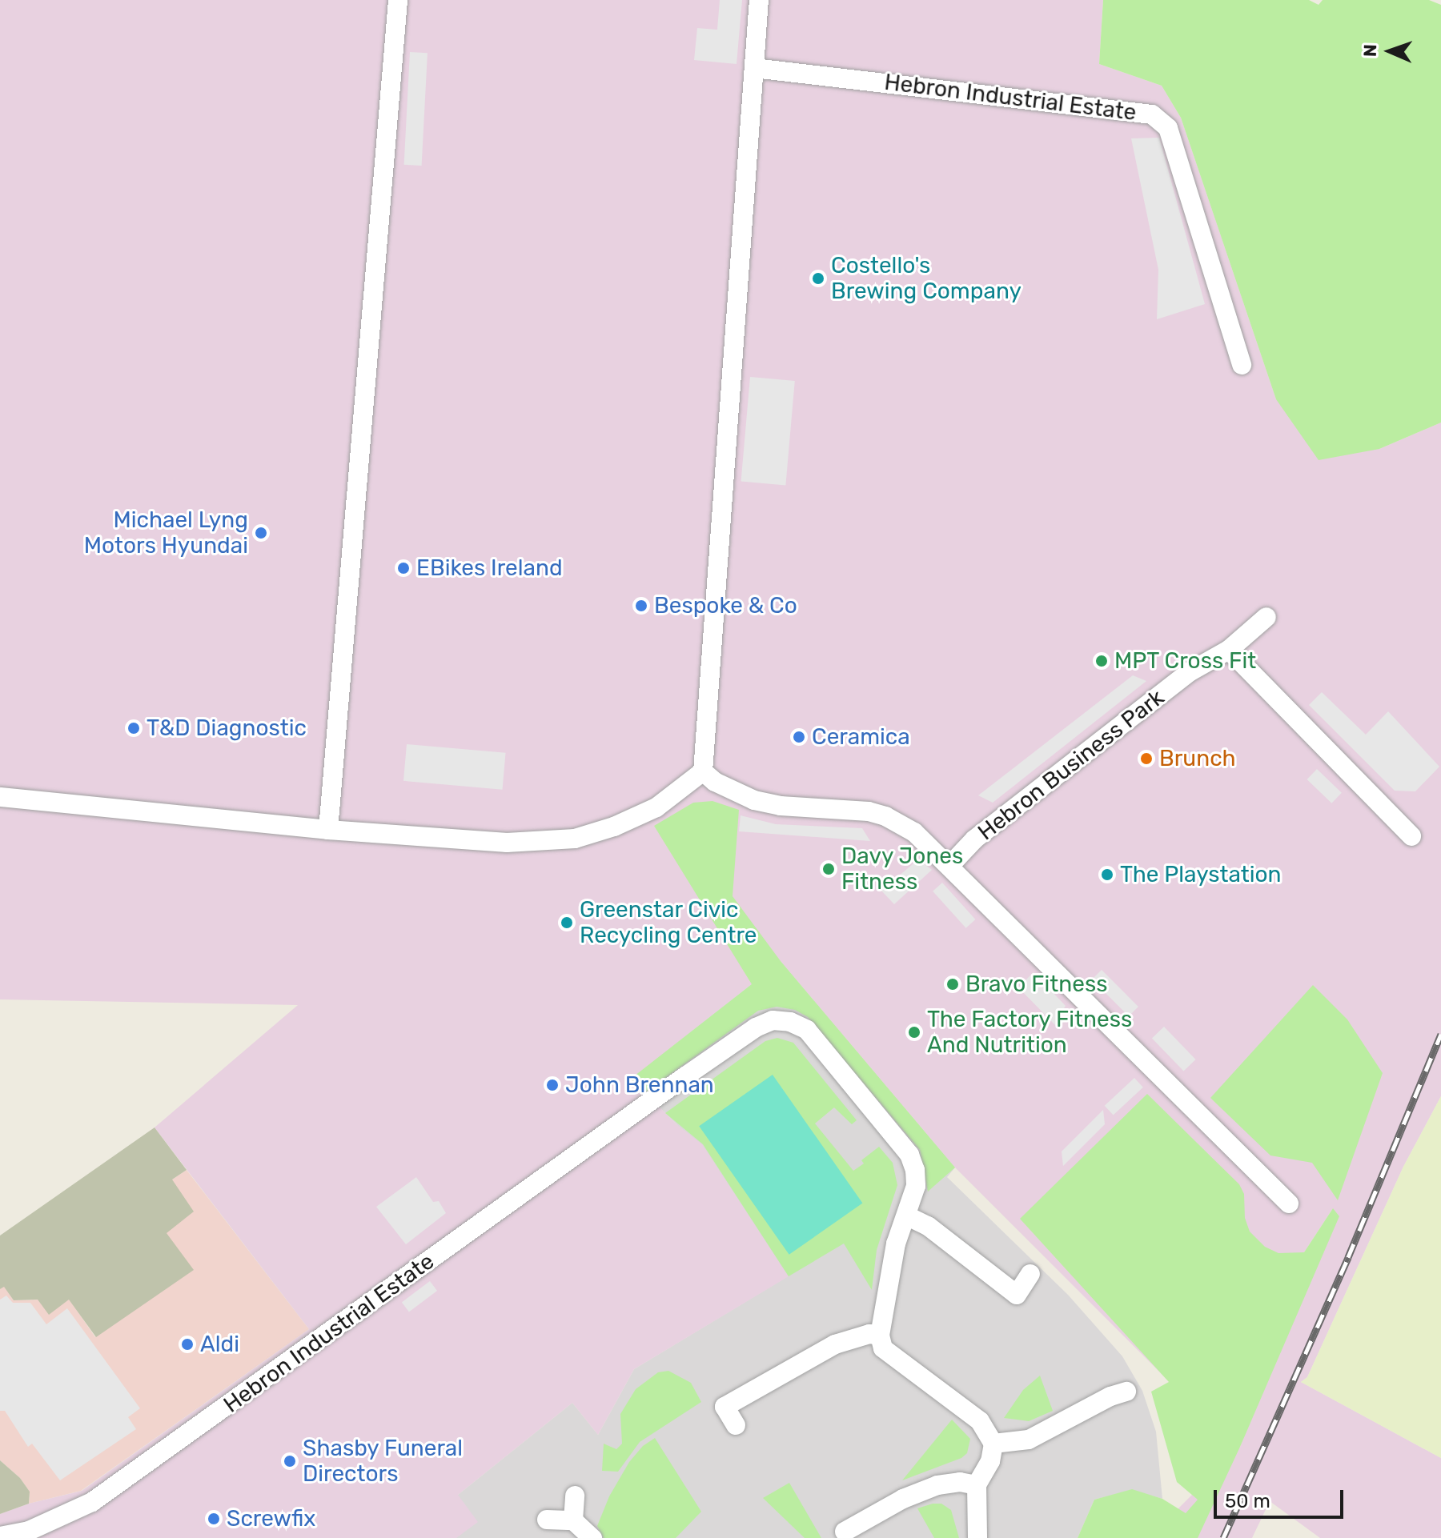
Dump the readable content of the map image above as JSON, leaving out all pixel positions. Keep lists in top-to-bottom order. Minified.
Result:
{"streets":{"street":["Hebron Industrial Estate","Hebron Business Park"]},"places":["Costello's Brewing Company","Michael Lyng Motors Hyundai","EBikes Ireland","Bespoke & Co","MPT Cross Fit","T&D Diagnostic","Ceramica","Brunch","Davy Jones Fitness","The Playstation","Greenstar Civic Recycling Centre","Bravo Fitness","The Factory Fitness And Nutrition","John Brennan","Aldi","Shasby Funeral Directors","Screwfix"],"scale_bar":"50 m","north":"left"}
